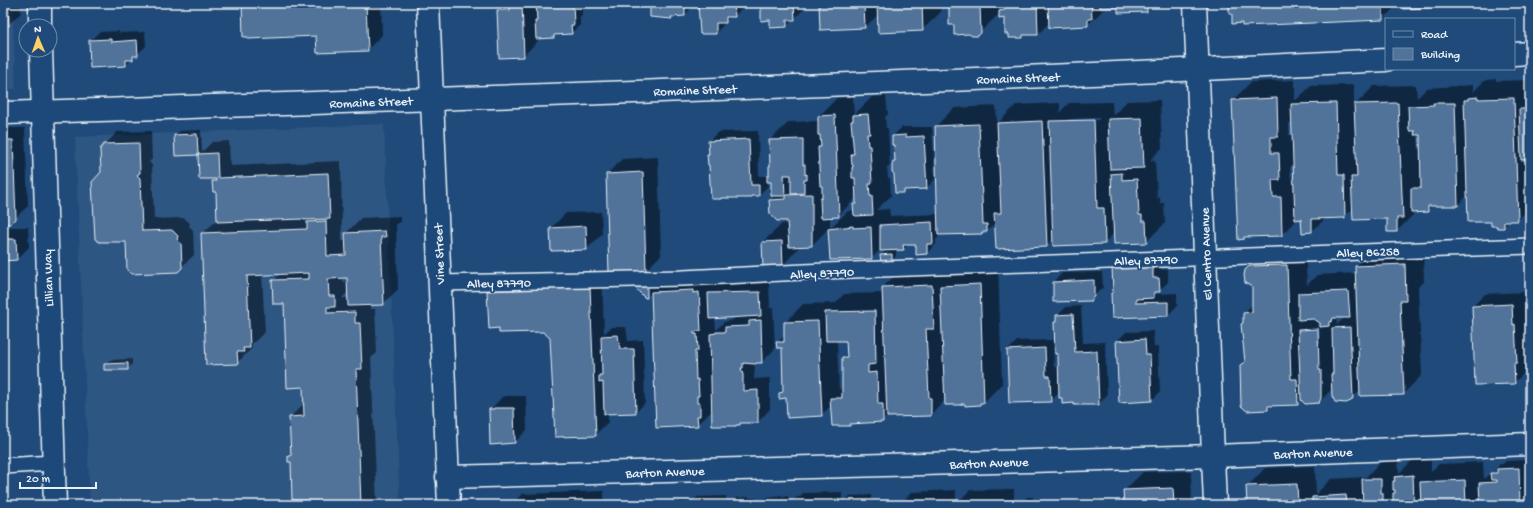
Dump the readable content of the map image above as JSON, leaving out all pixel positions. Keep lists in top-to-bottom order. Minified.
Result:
{"streets":{"street":["Romaine Street","Vine Street","El Centro Avenue","Lillian Way","Barton Avenue"],"lane":["Alley 86258","Alley 87790"]},"crossings":[["Romaine Street","Vine Street"],["Romaine Street","El Centro Avenue"],["Romaine Street","Lillian Way"],["Alley 86258","El Centro Avenue"],["Alley 86258","Alley 87790"],["Vine Street","Alley 87790"],["Vine Street","Barton Avenue"],["El Centro Avenue","Alley 87790"],["El Centro Avenue","Barton Avenue"]],"legend":["Road","Building"],"scale_bar":"20 m","north":"top"}
